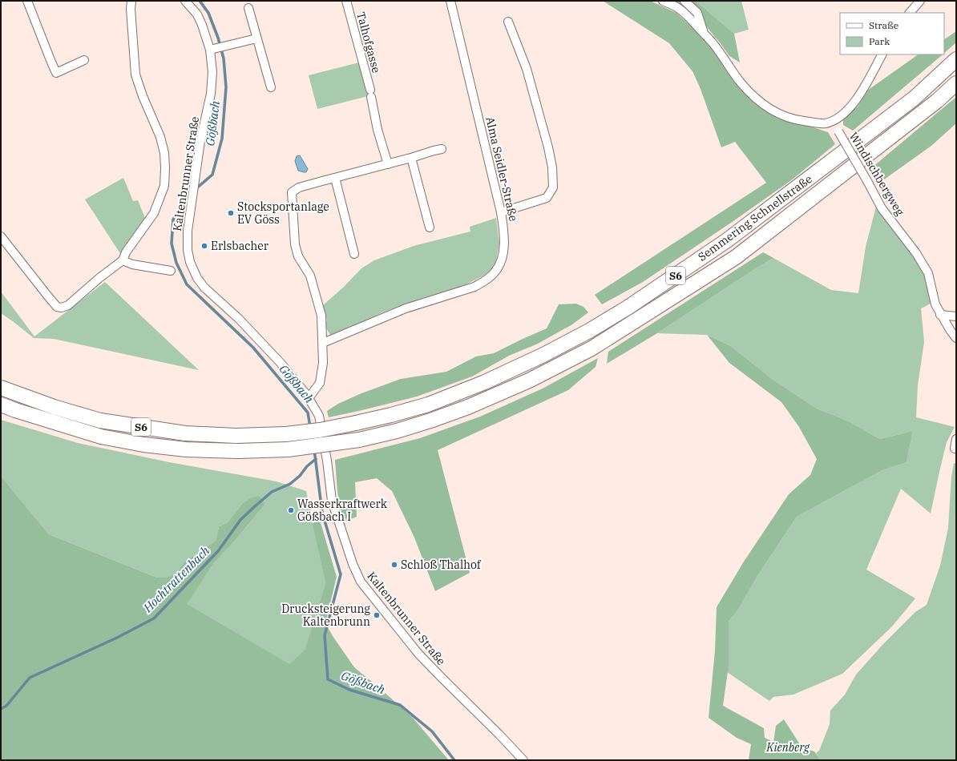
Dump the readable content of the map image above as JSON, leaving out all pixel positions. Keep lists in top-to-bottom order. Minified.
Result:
{"streets":{"highway":["Semmering Schnellstraße","S6"],"street":["Talhofgasse","Alma Seidler-Straße","Kaltenbrunner Straße","Windischbergweg"]},"water":["Gößbach","Hochtrattenbach"],"parks":["Kienberg"],"places":["Stocksportanlage EV Göss","Erlsbacher","Wasserkraftwerk Gößbach I","Schloß Thalhof","Drucksteigerung Kaltenbrunn"],"legend":["Straße","Park"]}
